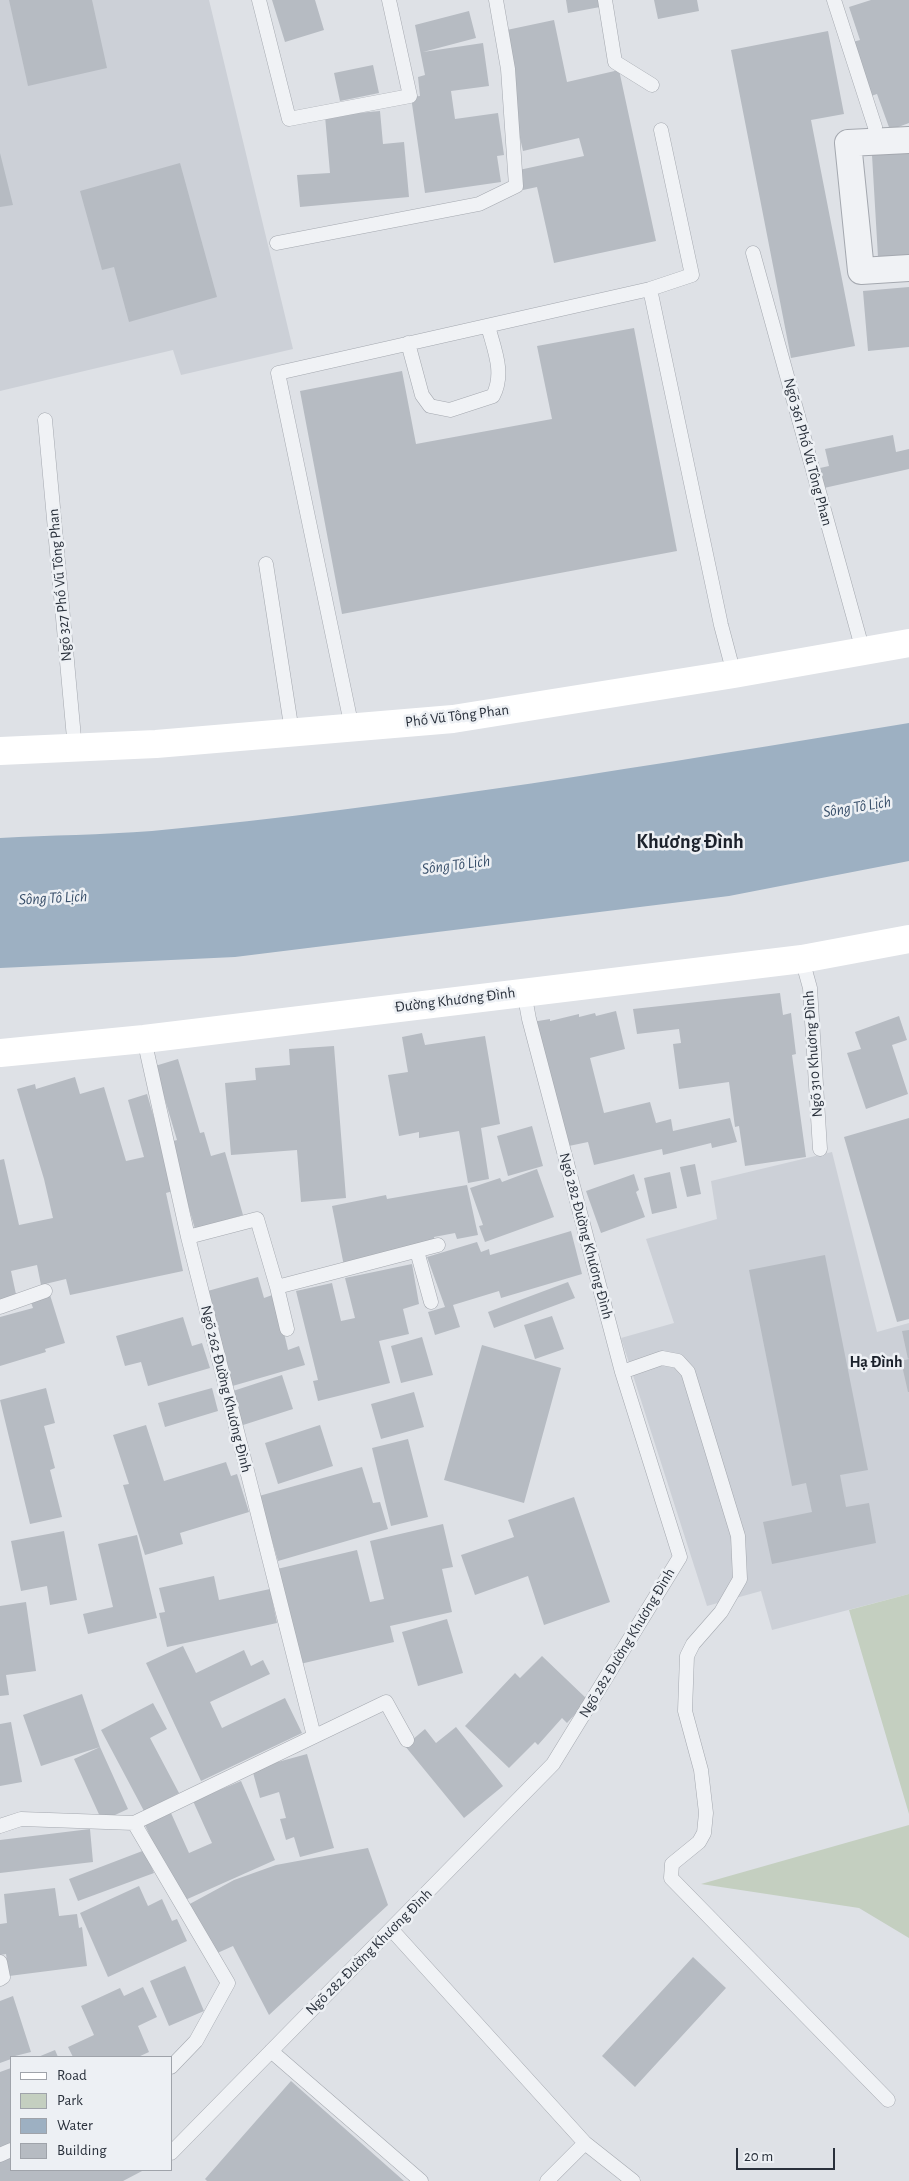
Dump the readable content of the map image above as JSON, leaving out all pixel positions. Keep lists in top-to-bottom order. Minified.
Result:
{"streets":{"main road":["Phố Vũ Tông Phan","Đường Khương Đình"],"lane":["Ngõ 361 Phố Vũ Tông Phan","Ngõ 327 Phố Vũ Tông Phan","Ngõ 310 Khương Đình","Ngõ 282 Đường Khương Đình","Ngõ 262 Đường Khương Đình"]},"crossings":[["Ngõ 361 Phố Vũ Tông Phan","Phố Vũ Tông Phan"],["Ngõ 327 Phố Vũ Tông Phan","Phố Vũ Tông Phan"],["Đường Khương Đình","Ngõ 310 Khương Đình"],["Đường Khương Đình","Ngõ 282 Đường Khương Đình"],["Đường Khương Đình","Ngõ 262 Đường Khương Đình"]],"districts":["Khương Đình","Hạ Đình"],"water":["Sông Tô Lịch"],"legend":["Road","Park","Water","Building"],"scale_bar":"20 m"}
